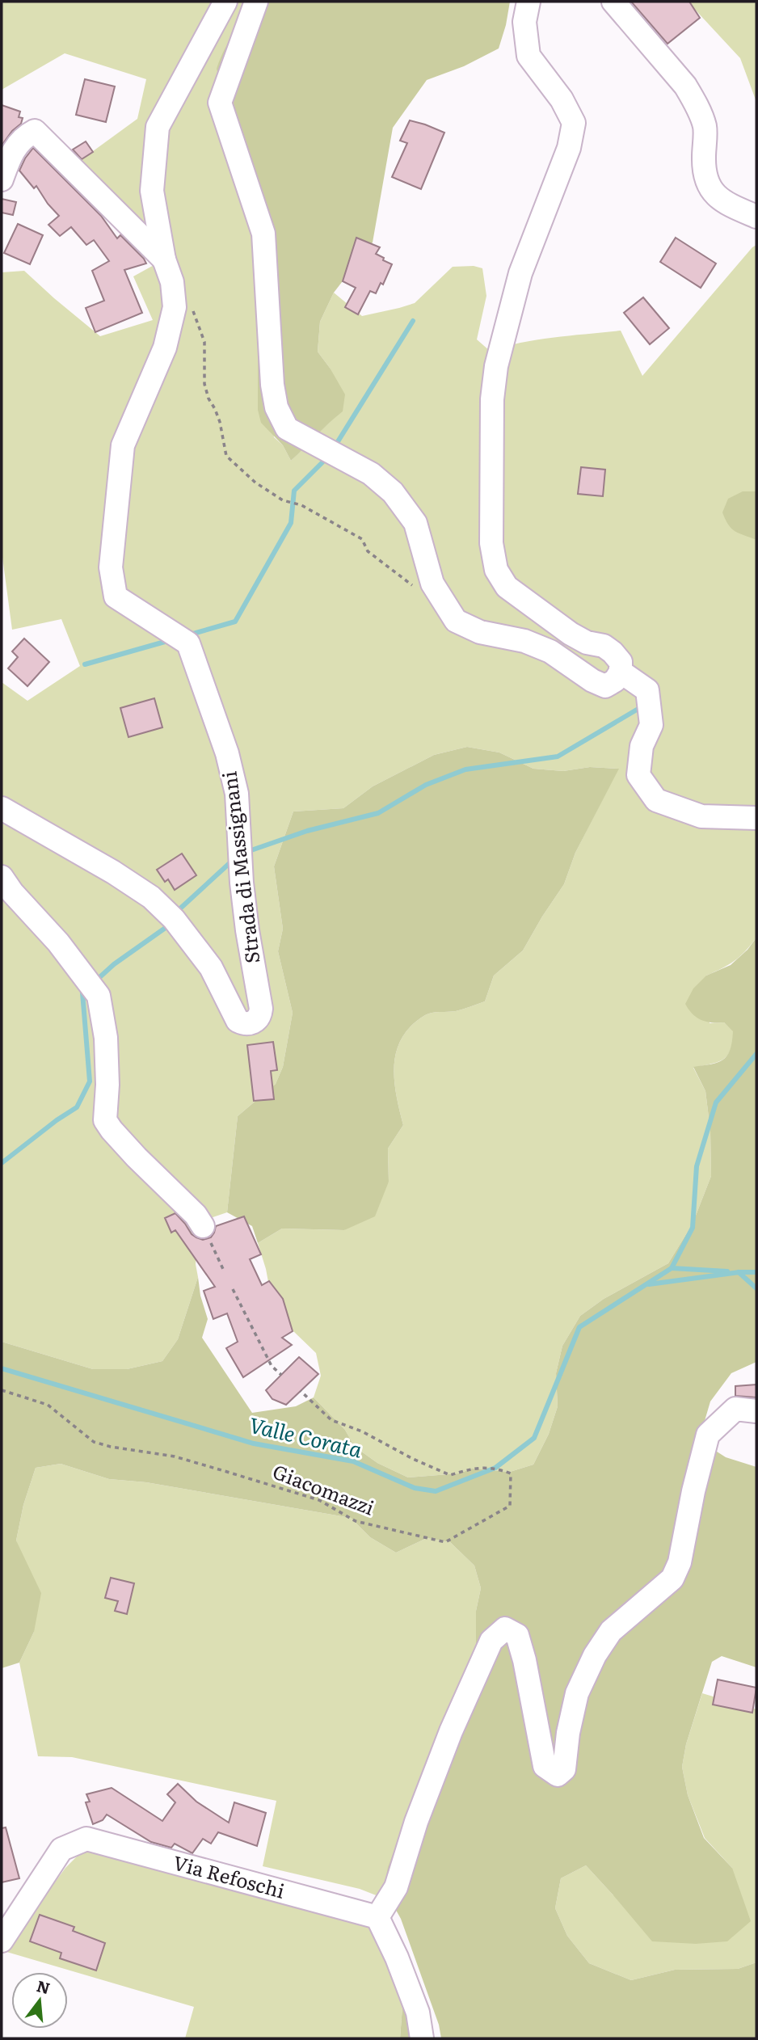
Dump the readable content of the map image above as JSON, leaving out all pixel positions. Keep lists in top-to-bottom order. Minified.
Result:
{"streets":{"street":["Strada di Massignani","Via Refoschi"],"path":["Giacomazzi"]},"water":["Valle Corata"],"north":"top"}
